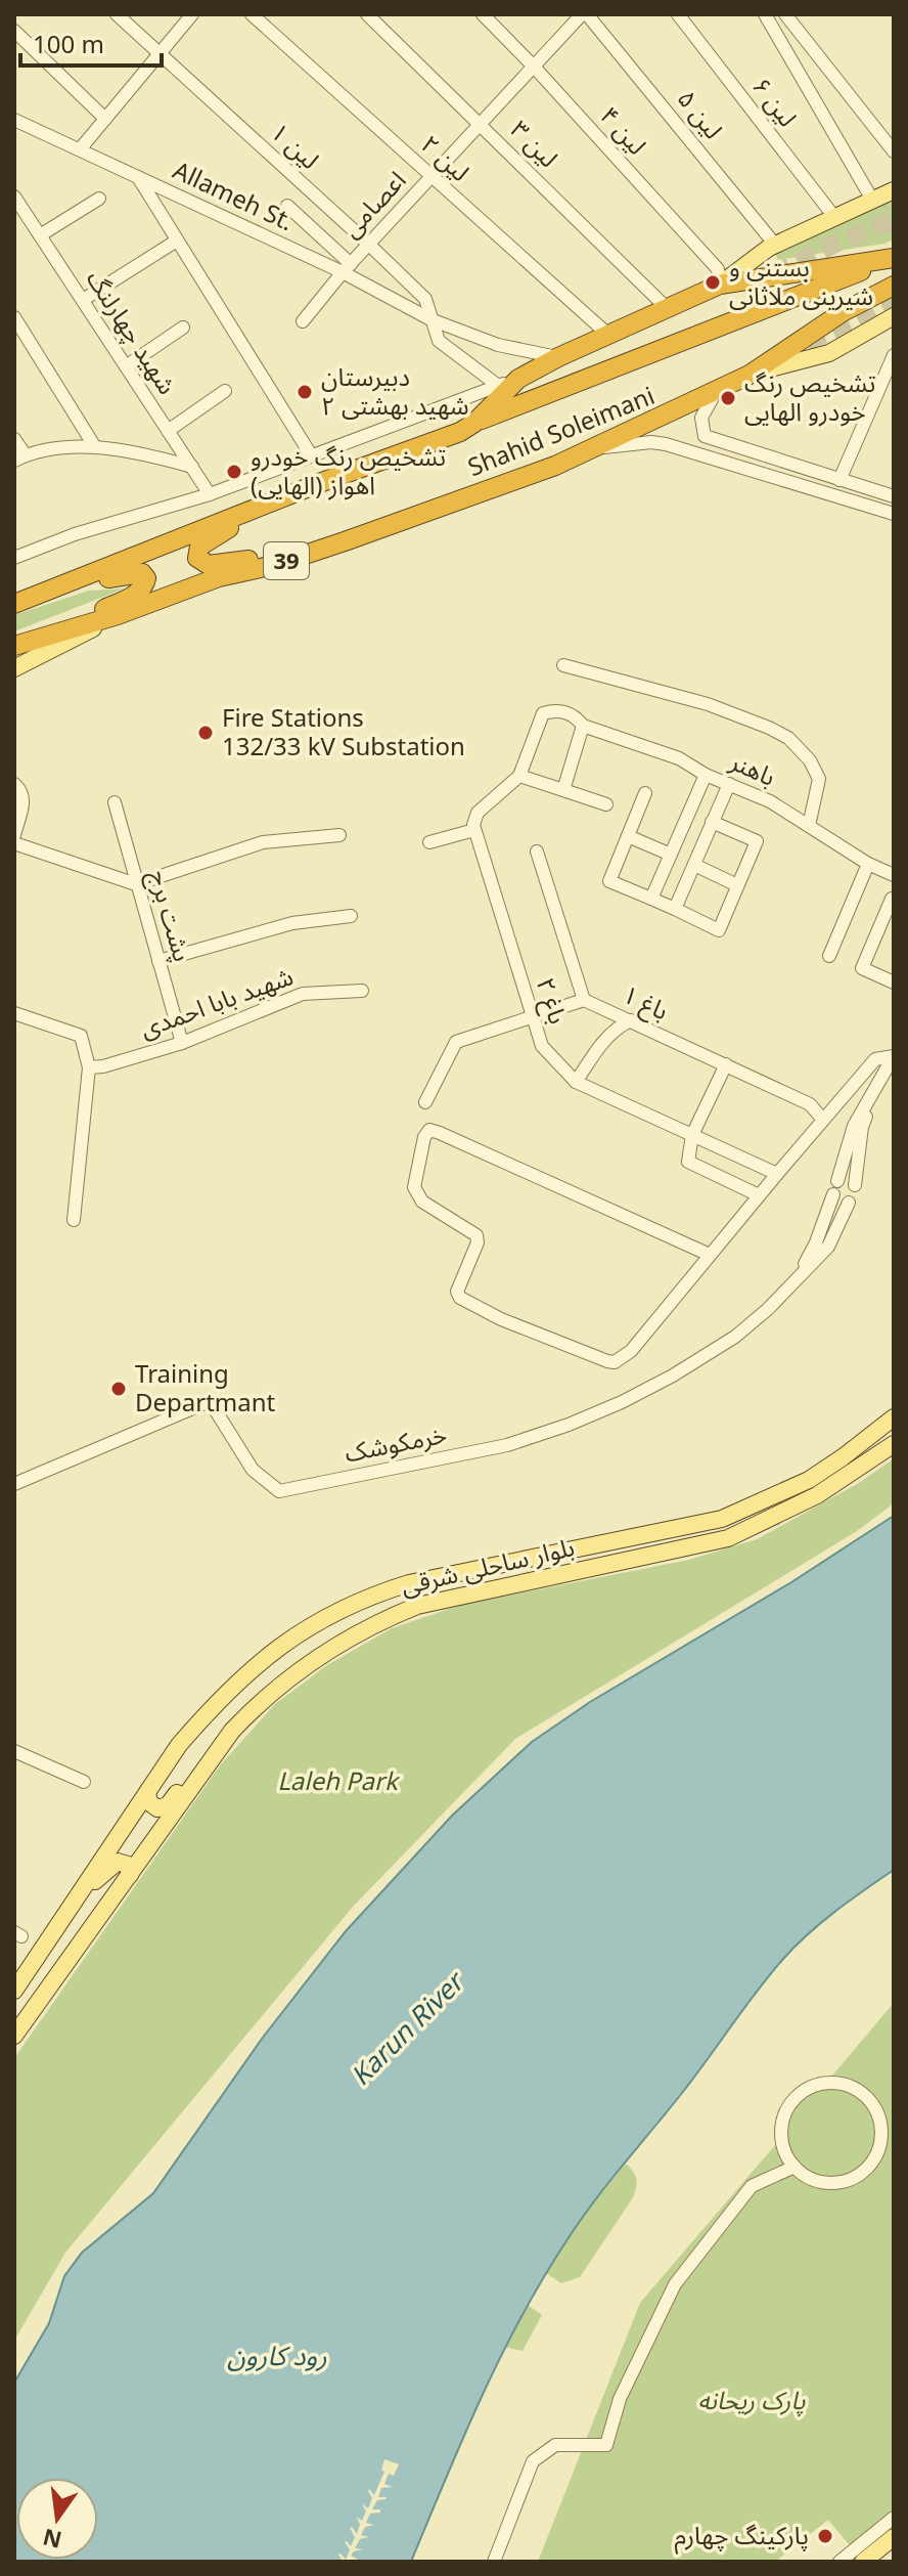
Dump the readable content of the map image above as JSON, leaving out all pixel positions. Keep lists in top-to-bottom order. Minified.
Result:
{"streets":{"highway":["Shahid Soleimani","39"],"main road":["بلوار ساحلی شرقی"],"street":["لین ۶","لین ۵","لین ۴","لین ۳","لین ۱","لین ۲","Allameh St.","اعصامی","شهید چهارلنگ","باهنر","پشت برج","باغ ۲","شهید بابا احمدی","باغ ۱","خرمکوشک"]},"crossings":[["لین ۵","اعصامی"],["لین ۴","اعصامی"],["لین ۴","Shahid Soleimani"],["لین ۴","39"],["لین ۳","اعصامی"],["لین ۳","Shahid Soleimani"],["لین ۱","Allameh St."],["لین ۱","اعصامی"],["لین ۲","اعصامی"],["لین ۲","Shahid Soleimani"],["Allameh St.","اعصامی"],["Allameh St.","Shahid Soleimani"],["Shahid Soleimani","39"],["پشت برج","شهید بابا احمدی"]],"water":["Karun River","رود کارون"],"parks":["Laleh Park","پارک ریحانه"],"places":["بستنی و شیرینی ملاثانی","دبیرستان شهید بهشتی ۲","تشخیص رنگ خودرو الهایی","تشخیص رنگ خودرو اهواز (الهایی)","Fire Stations 132/33 kV Substation","Training Departmant","پارکینگ چهارم"],"scale_bar":"100 m","north":"bottom"}
